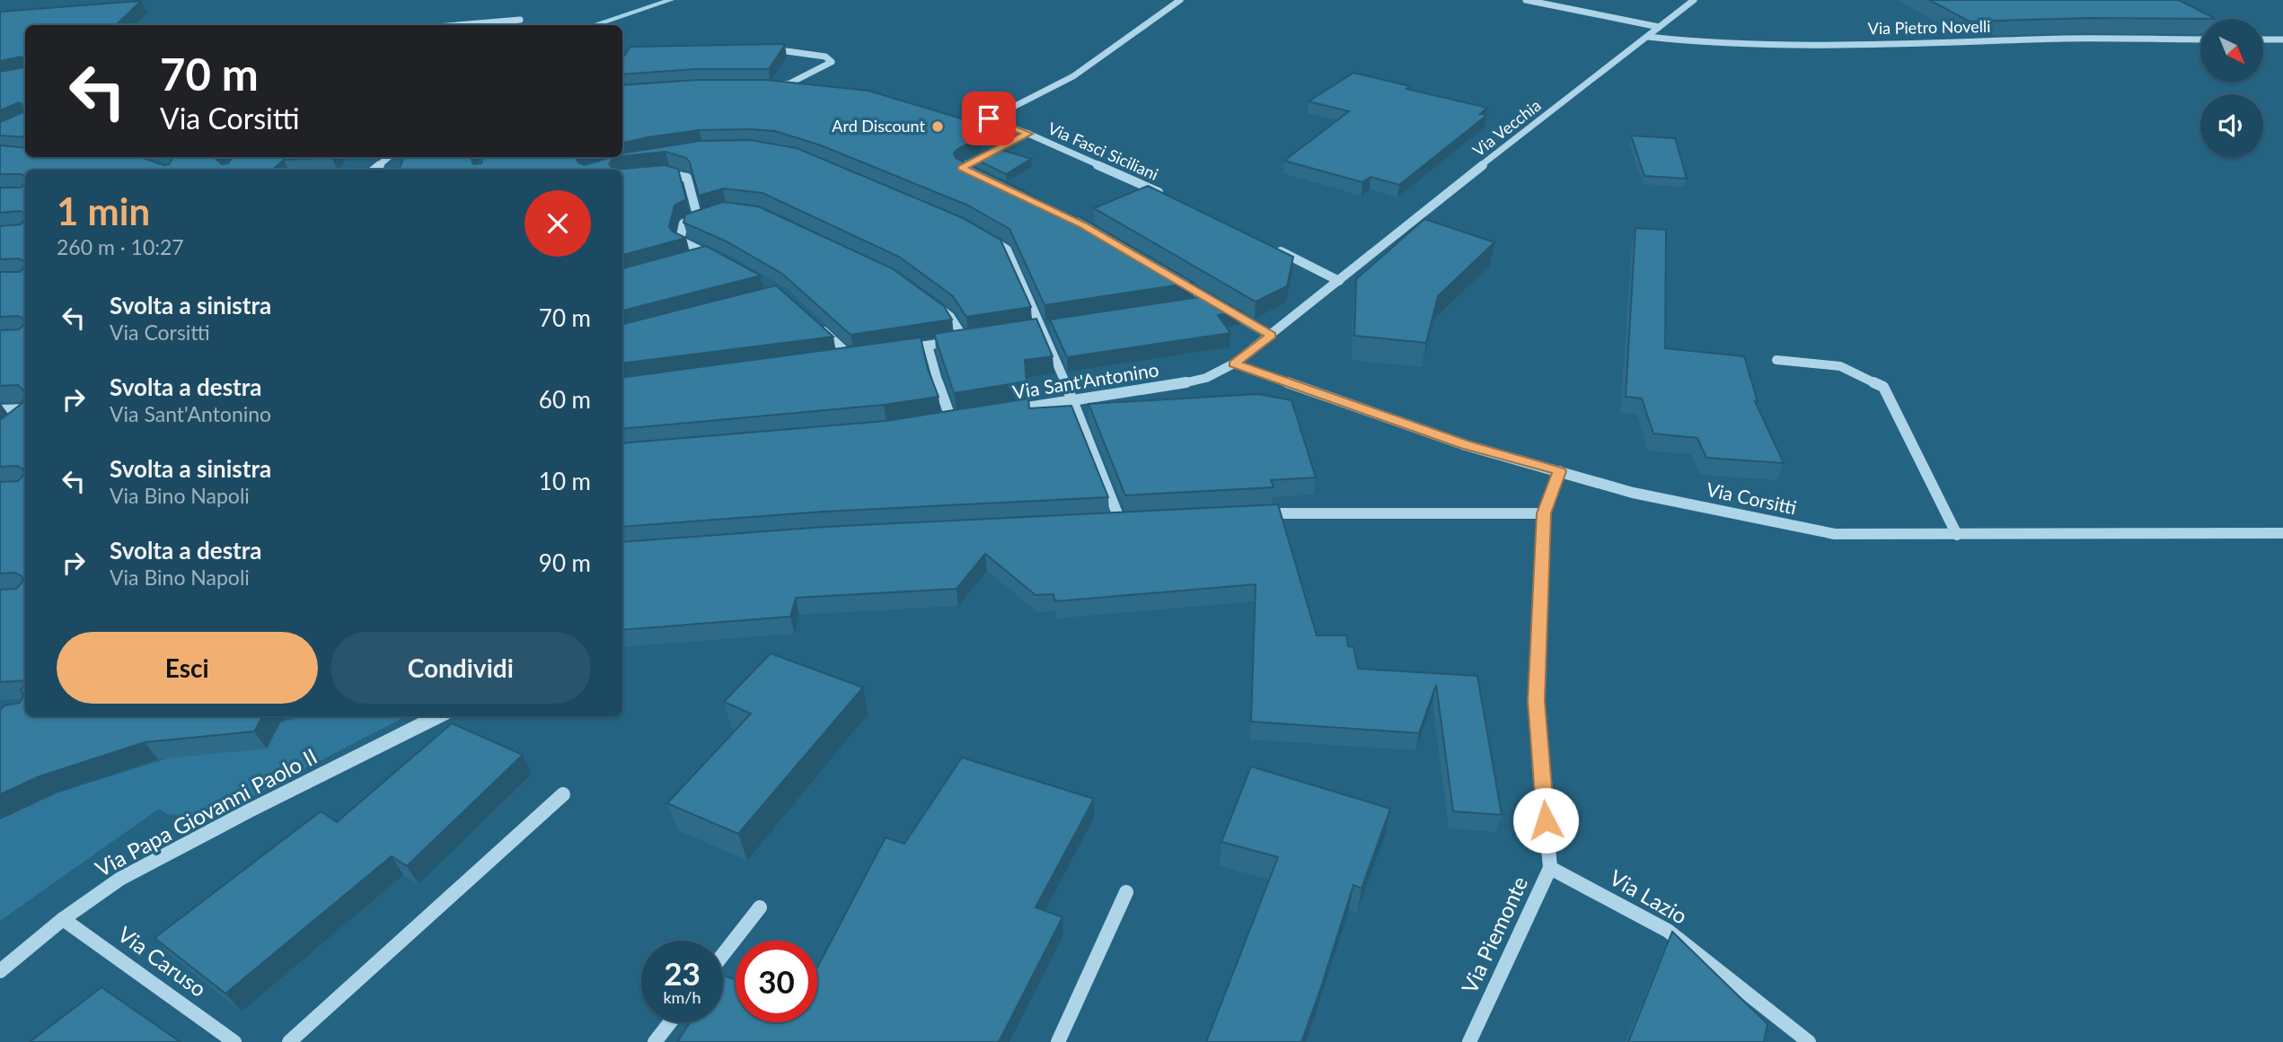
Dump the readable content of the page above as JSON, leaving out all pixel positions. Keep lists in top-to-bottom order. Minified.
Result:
{"streets":{"street":["Via Pietro Novelli","Via Vecchia","Via Fasci Siciliani","Via Sant'Antonino","Via Corsitti","Via Papa Giovanni Paolo II","Via Lazio","Via Piemonte","Via Caruso"]},"crossings":[["Via Pietro Novelli","Via Vecchia"],["Via Vecchia","Via Sant'Antonino"],["Via Sant'Antonino","Via Corsitti"],["Via Corsitti","Via Piemonte"],["Via Papa Giovanni Paolo II","Via Caruso"],["Via Lazio","Via Piemonte"]],"places":["Ard Discount"],"north":"bottom right","page":{"turn":["70 m","Via Corsitti"],"heading":["1 min","260 m · 10:27"],"list":[{"name":"Svolta a sinistra","note":"Via Corsitti","value":"70 m"},{"name":"Svolta a destra","note":"Via Sant'Antonino","value":"60 m"},{"name":"Svolta a sinistra","note":"Via Bino Napoli","value":"10 m"},{"name":"Svolta a destra","note":"Via Bino Napoli","value":"90 m"}],"buttons":["Esci","Condividi"],"speed":"23 km/h","limit":"30"}}
